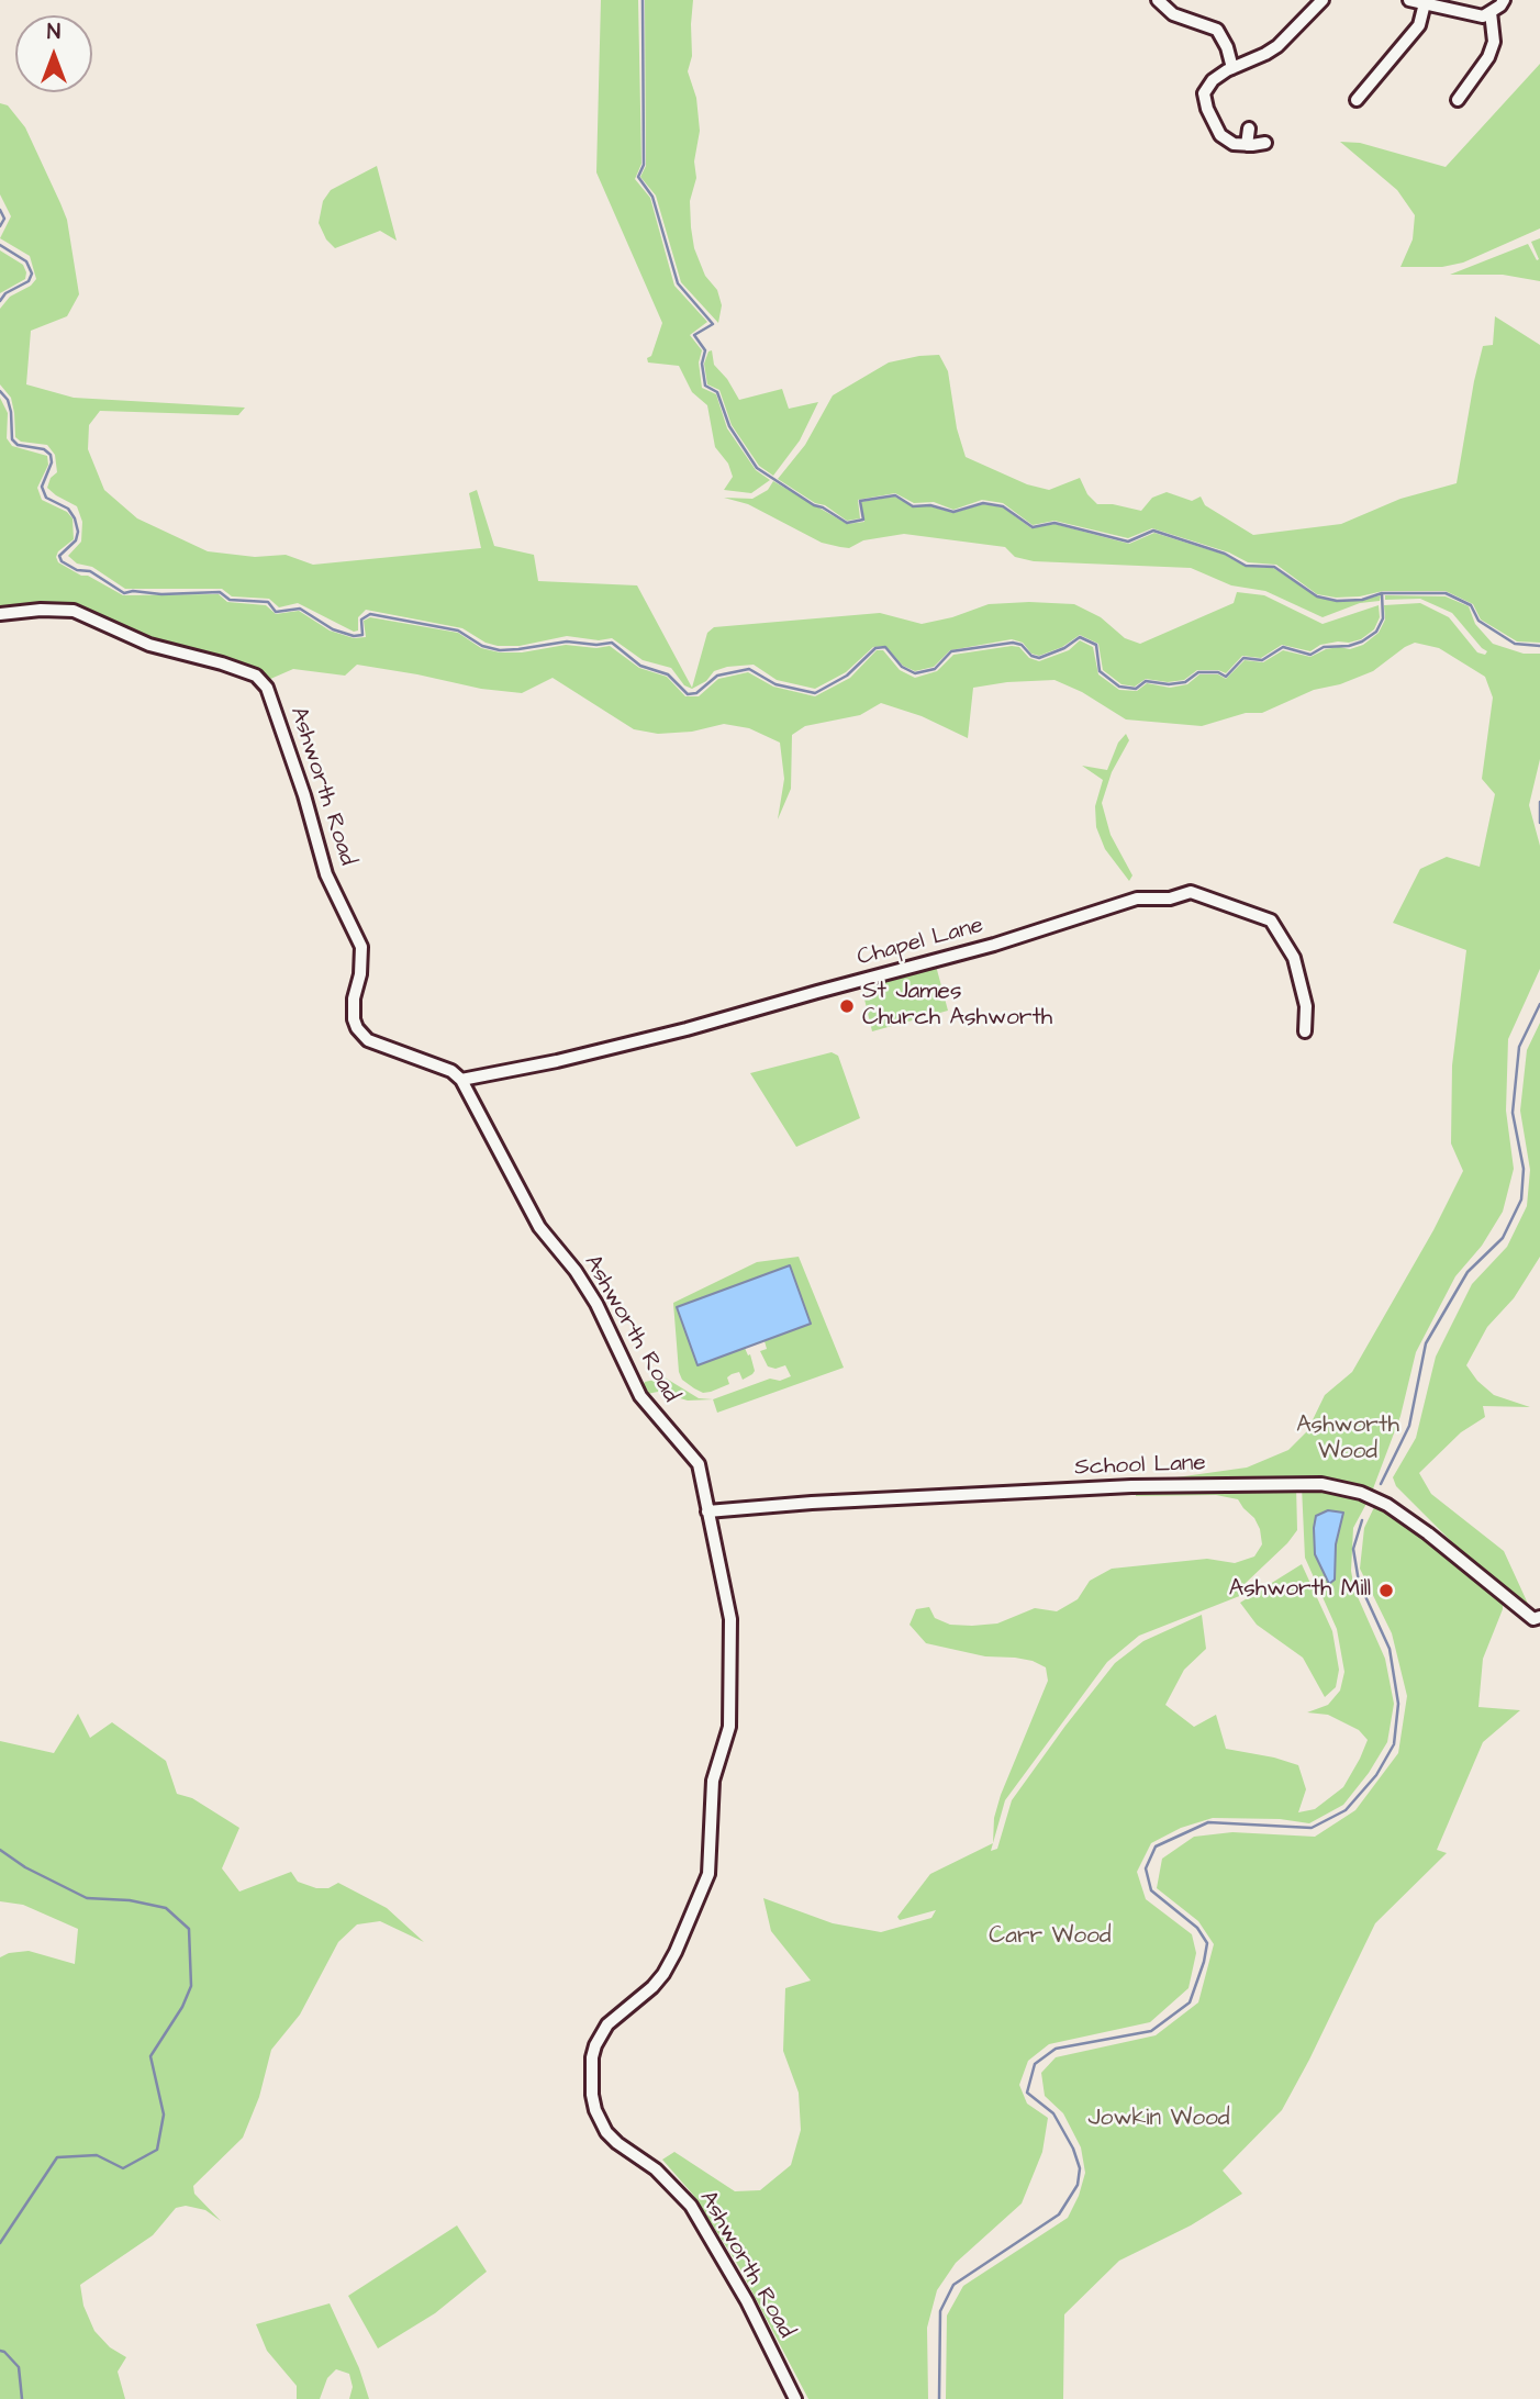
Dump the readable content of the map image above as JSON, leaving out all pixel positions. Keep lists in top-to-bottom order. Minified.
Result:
{"streets":{"street":["Ashworth Road","Chapel Lane","School Lane"]},"crossings":[["Ashworth Road","Chapel Lane"],["Ashworth Road","School Lane"]],"parks":["Ashworth Wood","Carr Wood","Jowkin Wood"],"places":["St James Church Ashworth","Ashworth Mill"],"north":"top"}
